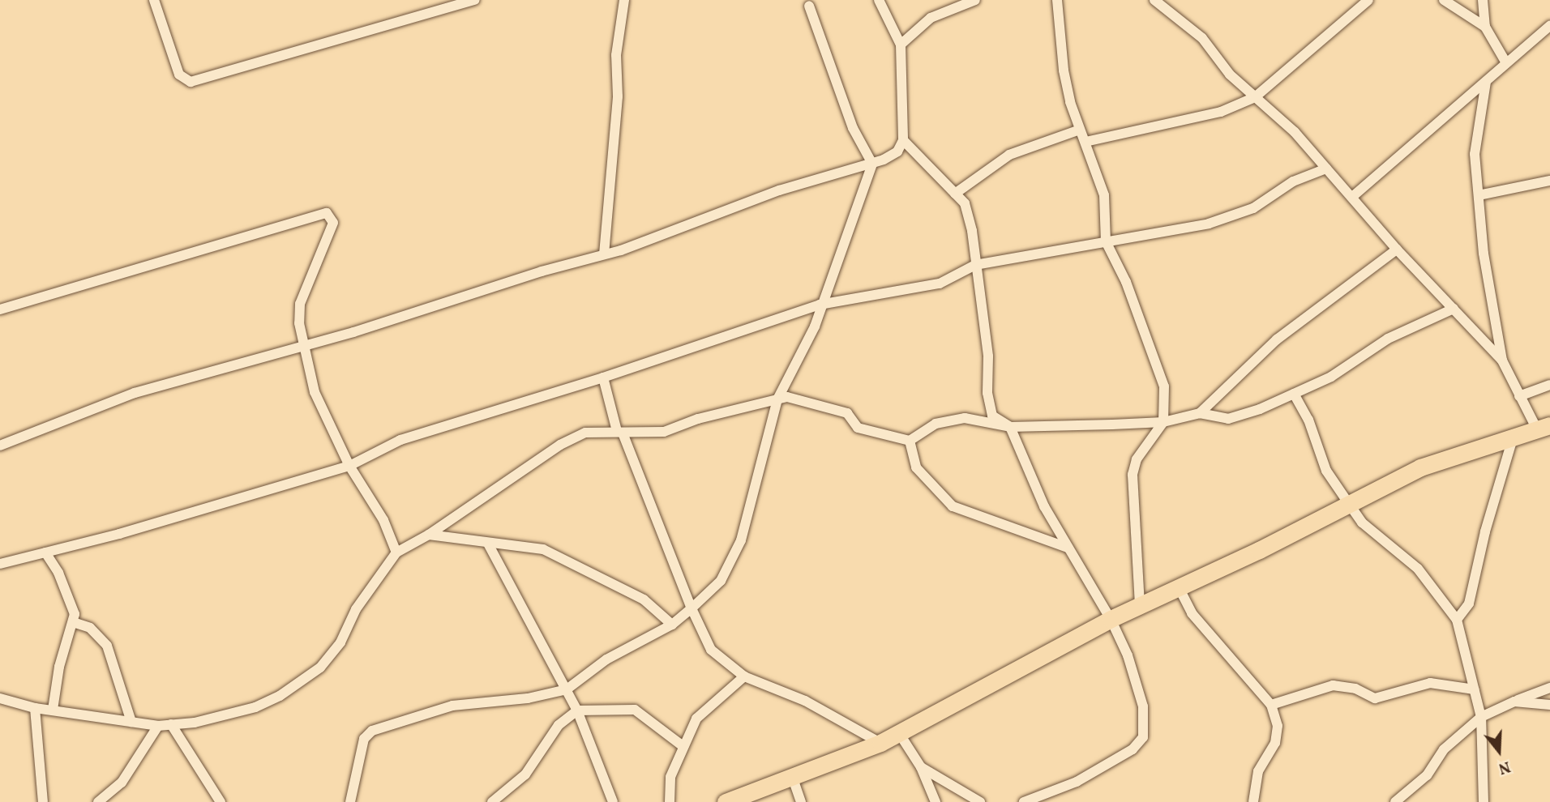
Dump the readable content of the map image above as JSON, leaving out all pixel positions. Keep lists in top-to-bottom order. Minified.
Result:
{"north":"bottom"}
